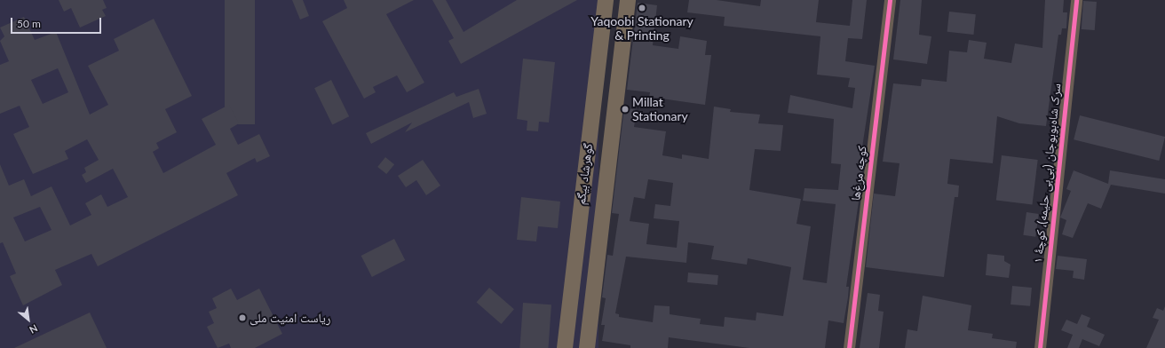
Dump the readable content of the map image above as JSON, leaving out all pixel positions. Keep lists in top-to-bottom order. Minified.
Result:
{"streets":{"main road":["گوهرشاد بیگم"],"street":["کوچه مرغ‌ها","سرک شاه‌بوبوجان (بی‌بی حلیمه)، کوچۀ ۱"]},"places":["Yaqoobi Stationary & Printing","Millat Stationary","ریاست امنیت ملی"],"scale_bar":"50 m","north":"bottom right"}
